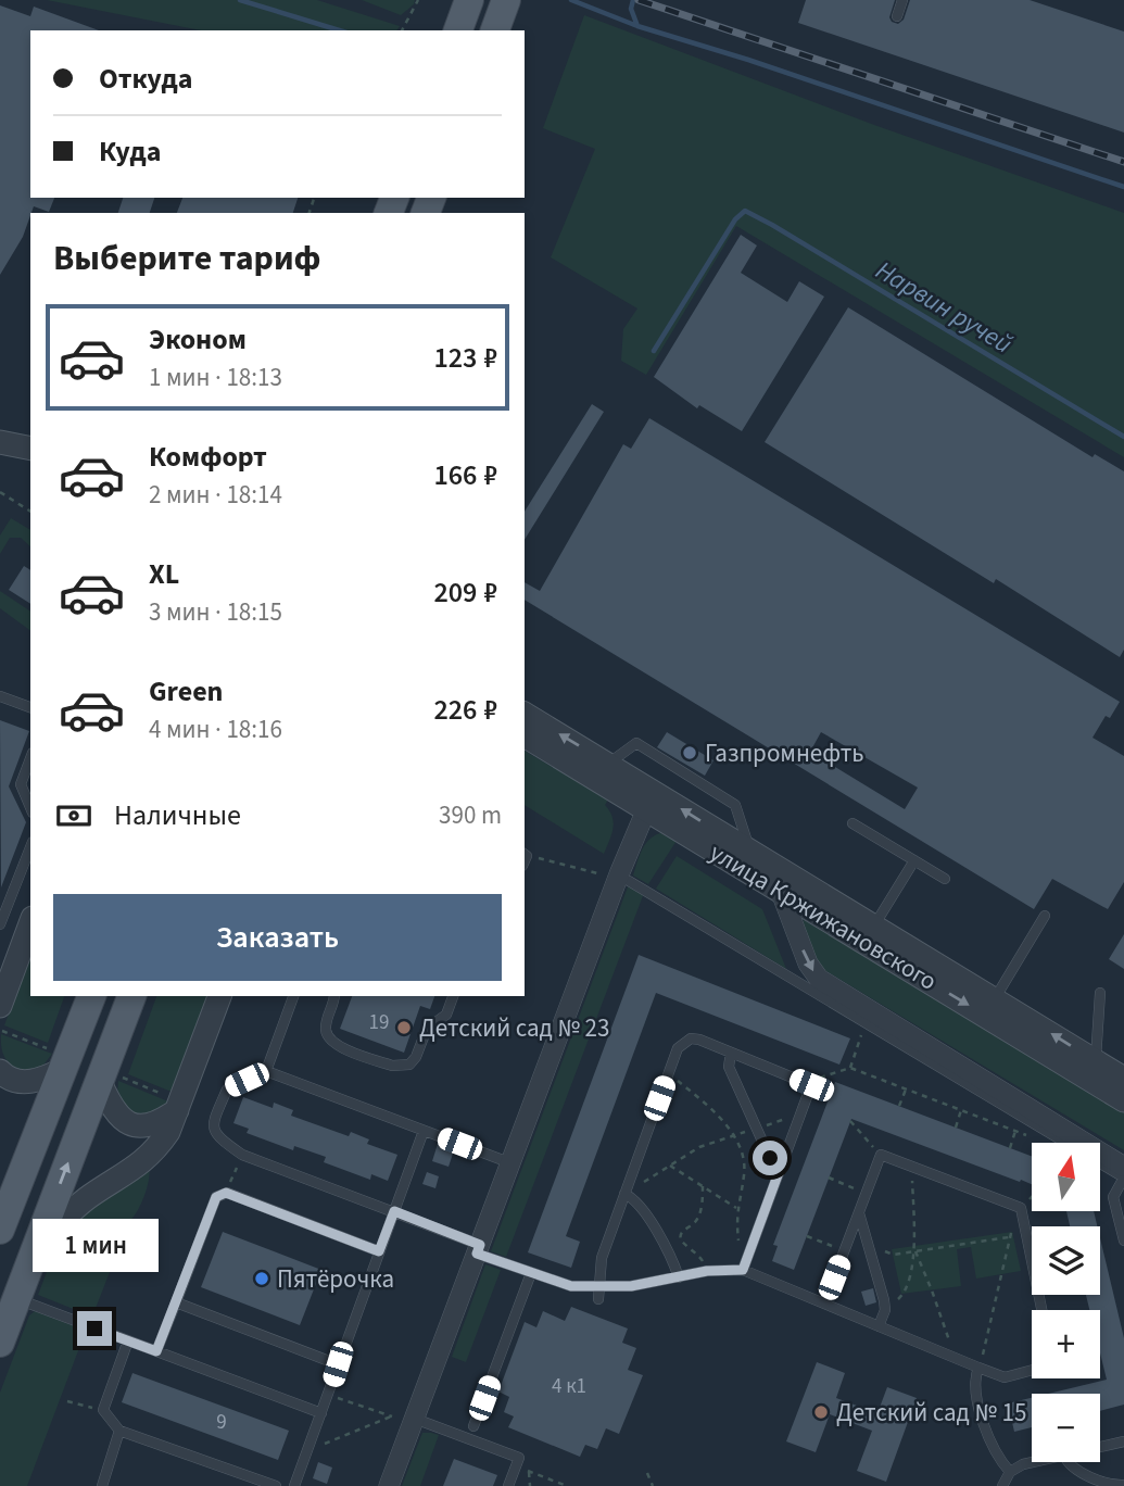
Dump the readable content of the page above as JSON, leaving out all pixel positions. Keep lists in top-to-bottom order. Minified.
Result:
{"streets":{"street":["улица Кржижановского"]},"water":["Нарвин ручей"],"places":["Газпромнефть","Детский сад № 23","Пятёрочка","Детский сад № 15"],"house_numbers":["19","4 к1","9"],"north":"top","page":{"banner":["Откуда","Куда"],"heading":"Выберите тариф","list":[{"name":"Эконом","note":"1 мин · 18:13","value":"123 ₽"},{"name":"Комфорт","note":"2 мин · 18:14","value":"166 ₽"},{"name":"XL","note":"3 мин · 18:15","value":"209 ₽"},{"name":"Green","note":"4 мин · 18:16","value":"226 ₽"}],"pay":["Наличные","390 m"],"buttons":"Заказать","map_buttons":["+","−"],"bubble":"1 мин"}}
